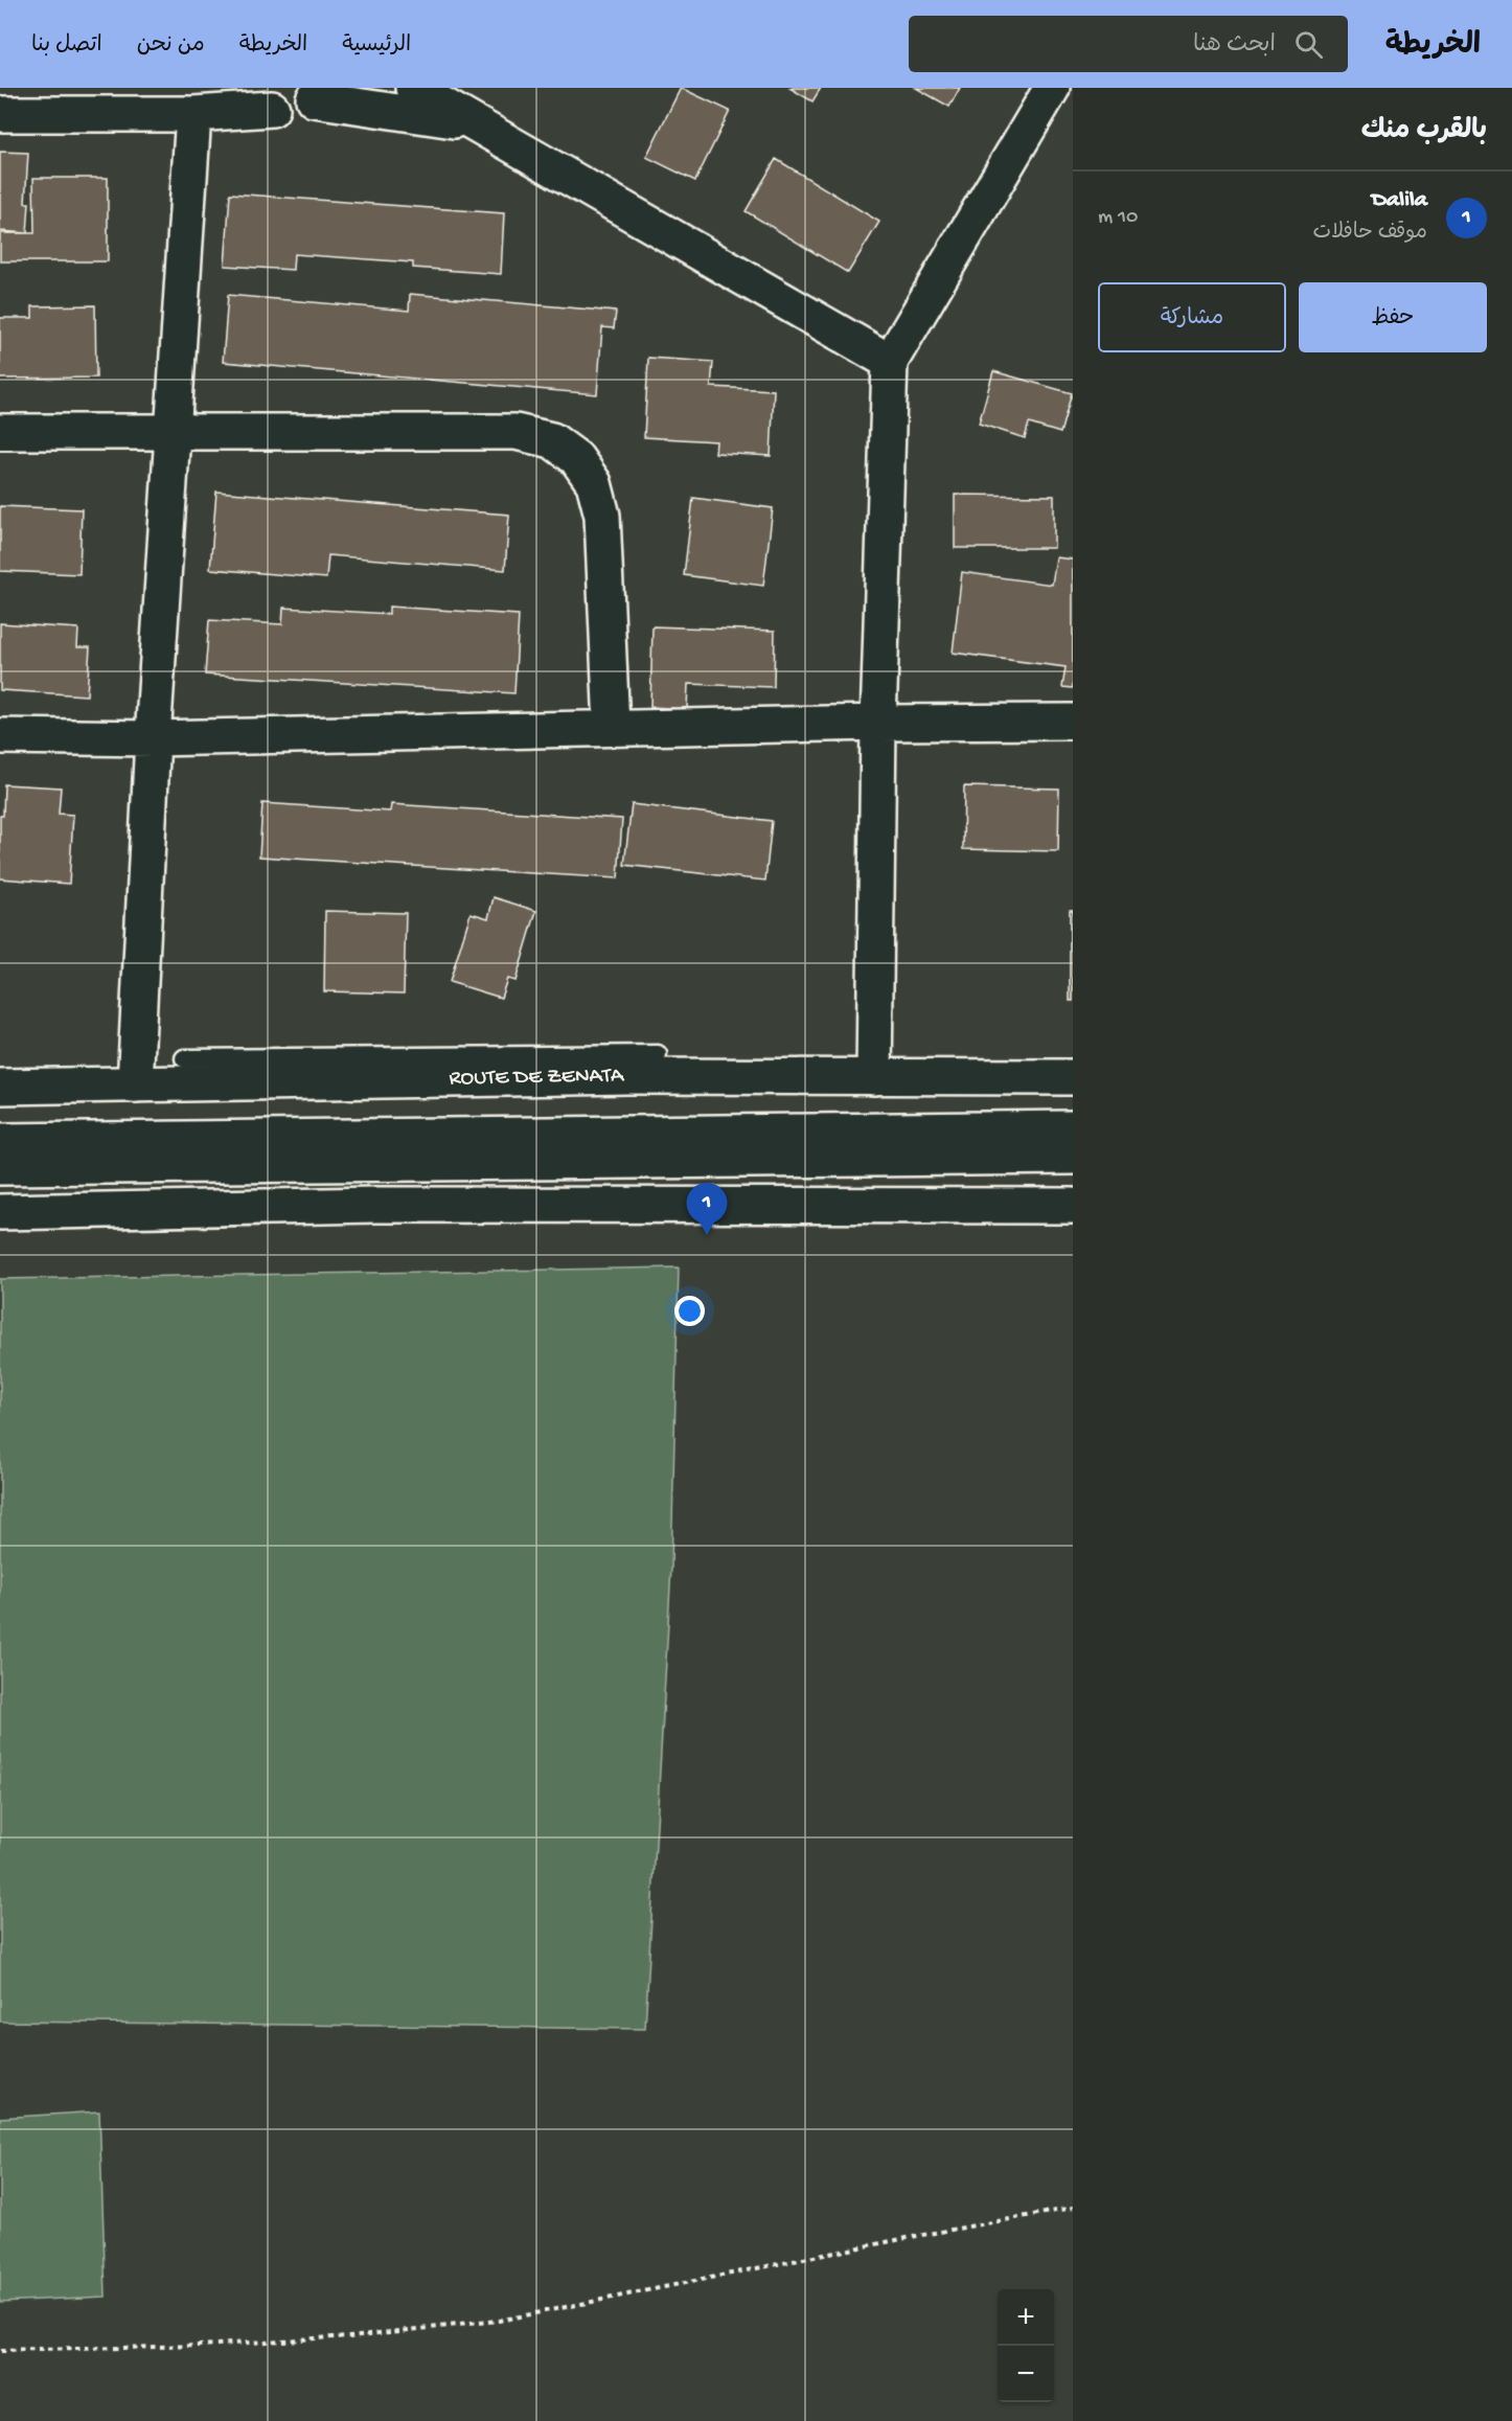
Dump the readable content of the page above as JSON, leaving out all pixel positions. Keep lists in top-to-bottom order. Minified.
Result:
{"streets":{"street":["ROUTE DE ZENATA"]},"page":{"header":"الخريطة","search":"ابحث هنا","nav":["الرئيسية","الخريطة","من نحن","اتصل بنا"],"heading":"بالقرب منك","list":[{"mark":"1","name":"Dalila","note":"موقف حافلات","value":"10 m"}],"buttons":["حفظ","مشاركة"],"pins":"1","map_buttons":["+","−"]}}
